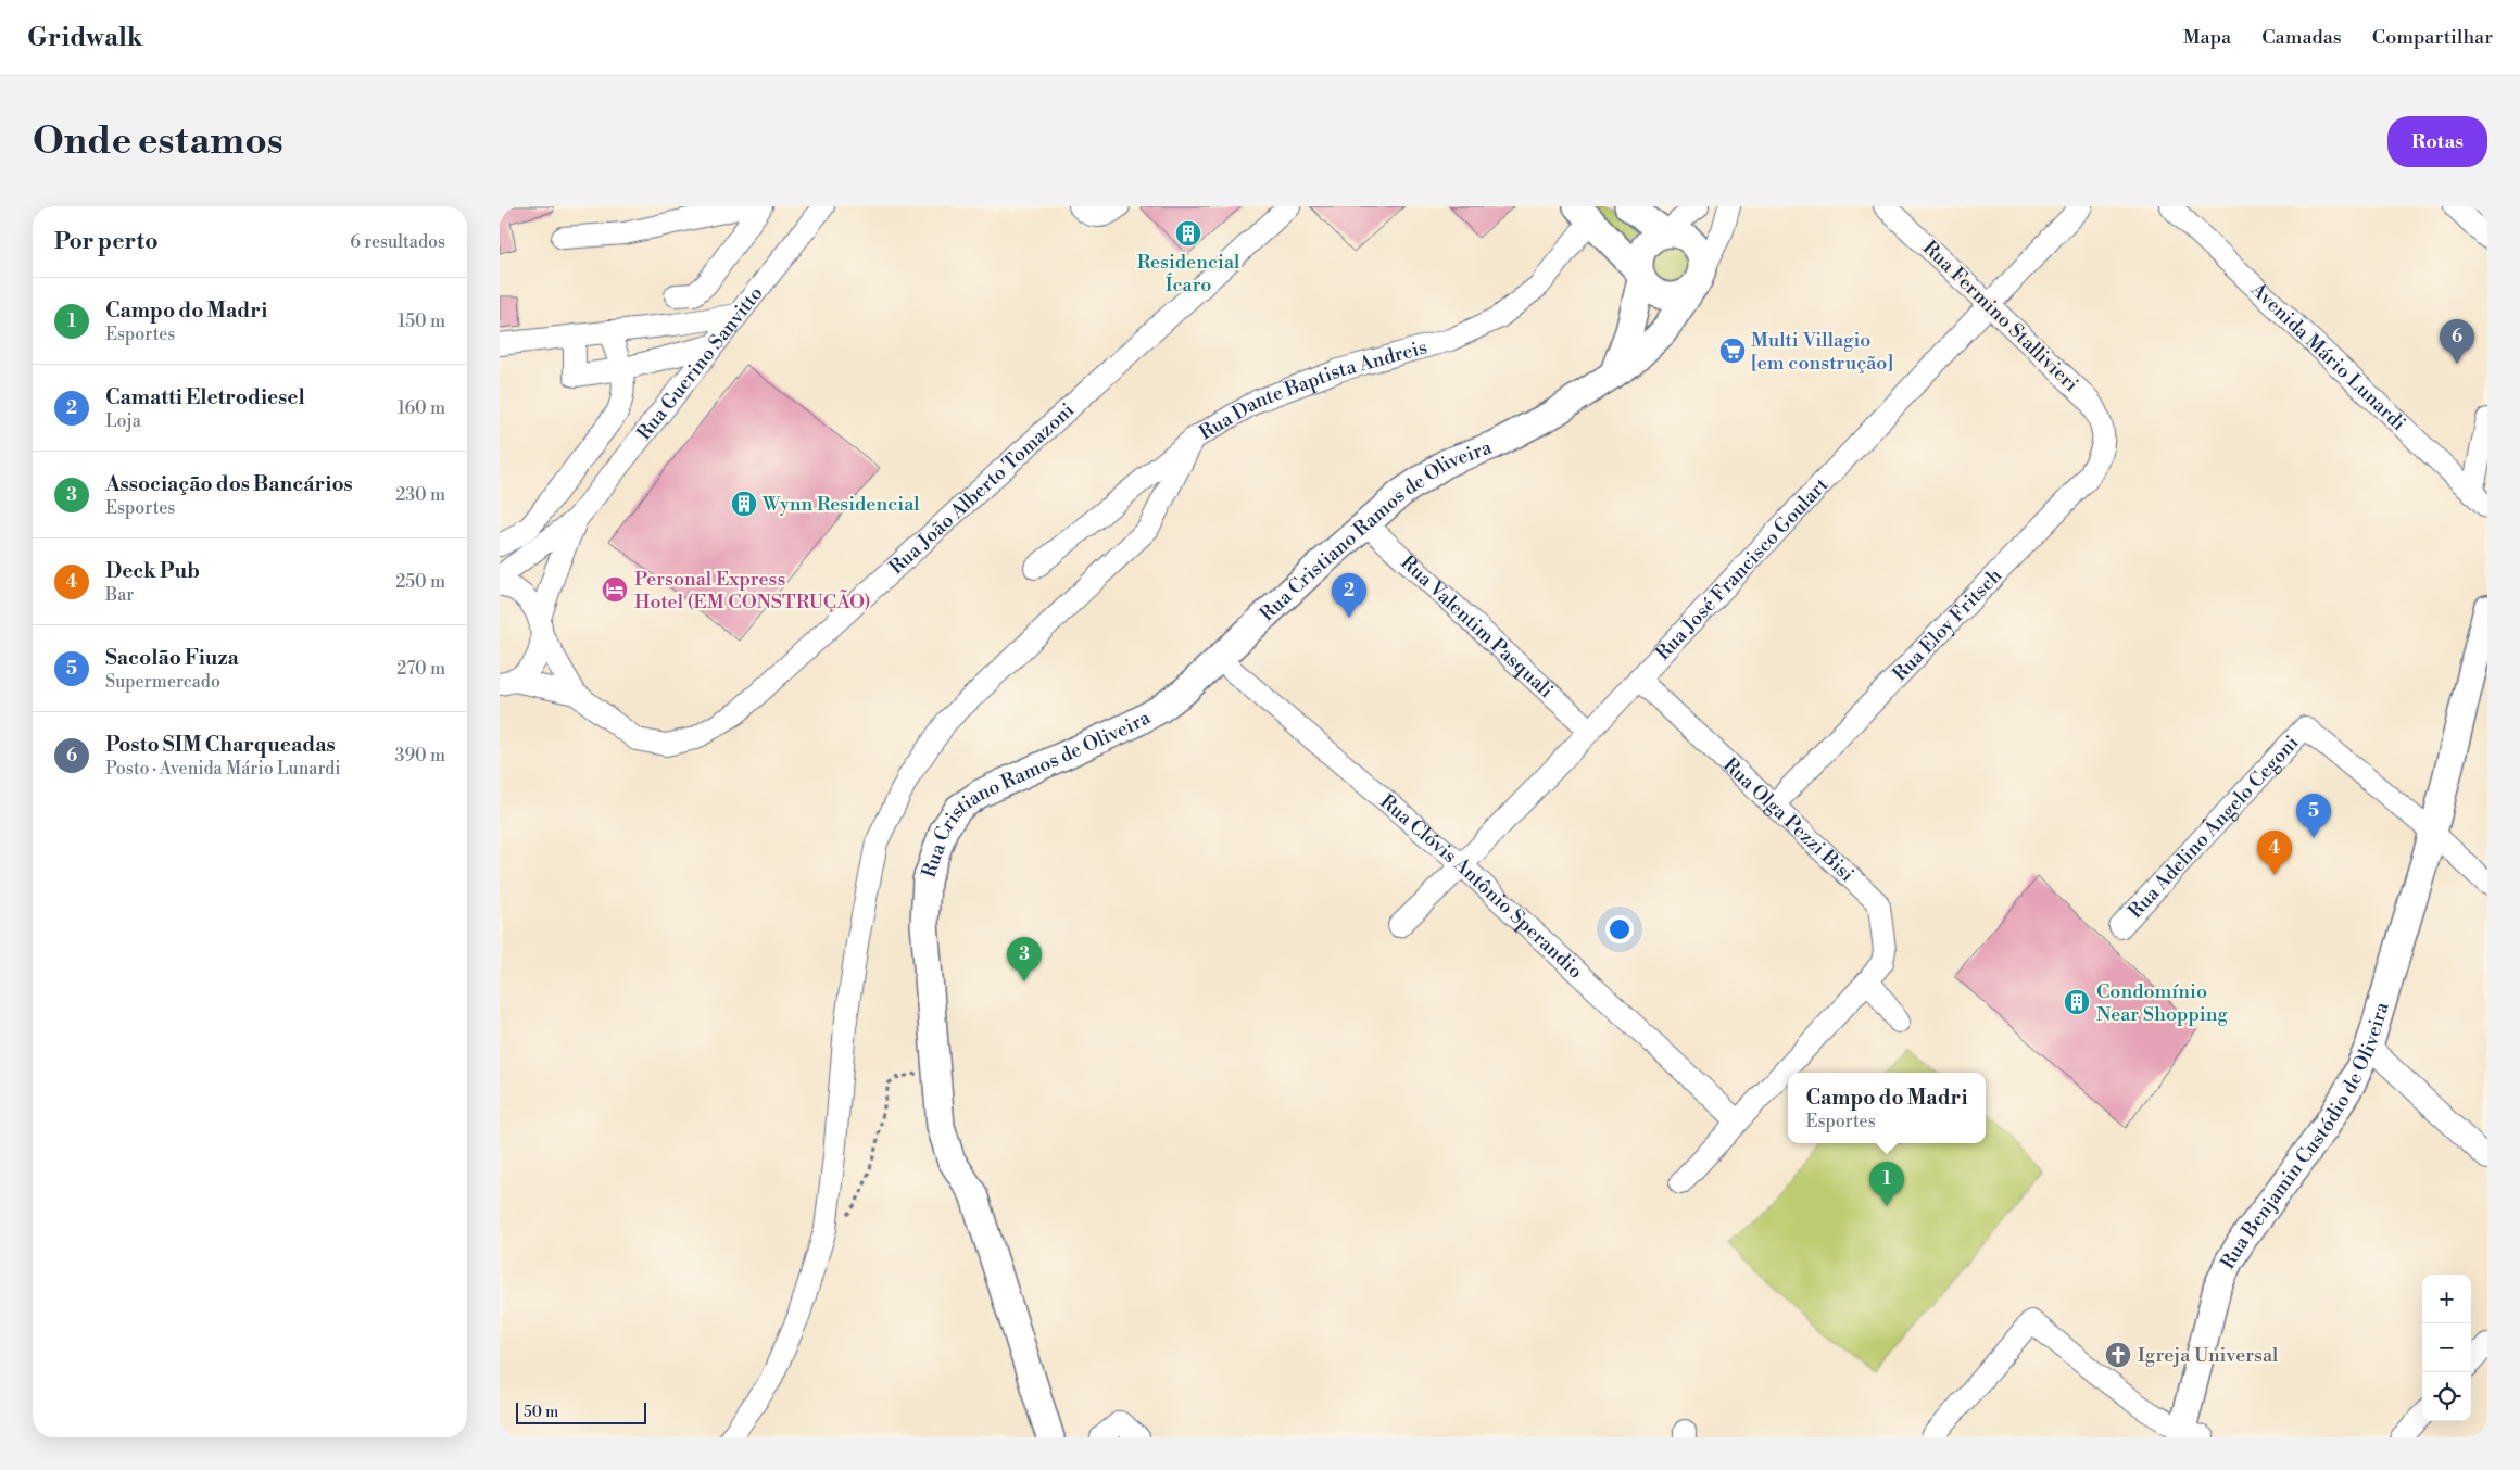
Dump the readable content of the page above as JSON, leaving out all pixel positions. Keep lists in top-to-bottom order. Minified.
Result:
{"streets":{"main road":["Rua Cristiano Ramos de Oliveira","Rua Benjamin Custódio de Oliveira"],"street":["Rua Fermino Stallivieri","Avenida Mário Lunardi","Rua Guerino Sanvitto","Rua Dante Baptista Andreis","Rua João Alberto Tomazoni","Rua José Francisco Goulart","Rua Eloy Fritsch","Rua Valentim Pasquali","Rua Olga Pezzi Bisi","Rua Adelino Ângelo Cegoni","Rua Clóvis Antônio Sperandio"]},"crossings":[["Rua Fermino Stallivieri","Rua José Francisco Goulart"],["Rua Fermino Stallivieri","Rua Eloy Fritsch"],["Rua Guerino Sanvitto","Rua João Alberto Tomazoni"],["Rua Cristiano Ramos de Oliveira","Rua Valentim Pasquali"],["Rua Cristiano Ramos de Oliveira","Rua Clóvis Antônio Sperandio"],["Rua José Francisco Goulart","Rua Valentim Pasquali"],["Rua José Francisco Goulart","Rua Olga Pezzi Bisi"],["Rua José Francisco Goulart","Rua Clóvis Antônio Sperandio"],["Rua Eloy Fritsch","Rua Olga Pezzi Bisi"],["Rua Olga Pezzi Bisi","Rua Clóvis Antônio Sperandio"],["Rua Adelino Ângelo Cegoni","Rua Benjamin Custódio de Oliveira"]],"places":{"building":["Residencial Ícaro","Wynn Residencial","Condomínio Near Shopping"],"supermarket":["Multi Villagio [em construção]"],"hotel":["Personal Express Hotel (EM CONSTRUÇÃO)"],"church":["Igreja Universal"]},"scale_bar":"50 m","page":{"header":"Gridwalk","nav":["Mapa","Camadas","Compartilhar"],"buttons":"Rotas","title":"Onde estamos","heading":["Por perto","6 resultados"],"list":[{"mark":"1","name":"Campo do Madri","note":"Esportes","value":"150 m"},{"mark":"2","name":"Camatti Eletrodiesel","note":"Loja","value":"160 m"},{"mark":"3","name":"Associação dos Bancários","note":"Esportes","value":"230 m"},{"mark":"4","name":"Deck Pub","note":"Bar","value":"250 m"},{"mark":"5","name":"Sacolão Fiuza","note":"Supermercado","value":"270 m"},{"mark":"6","name":"Posto SIM Charqueadas","note":"Posto · Avenida Mário Lunardi","value":"390 m"}],"pins":["6","2","5","4","3","1"],"popup":["Campo do Madri","Esportes"],"map_buttons":["+","−"],"scale":"50 m"}}
